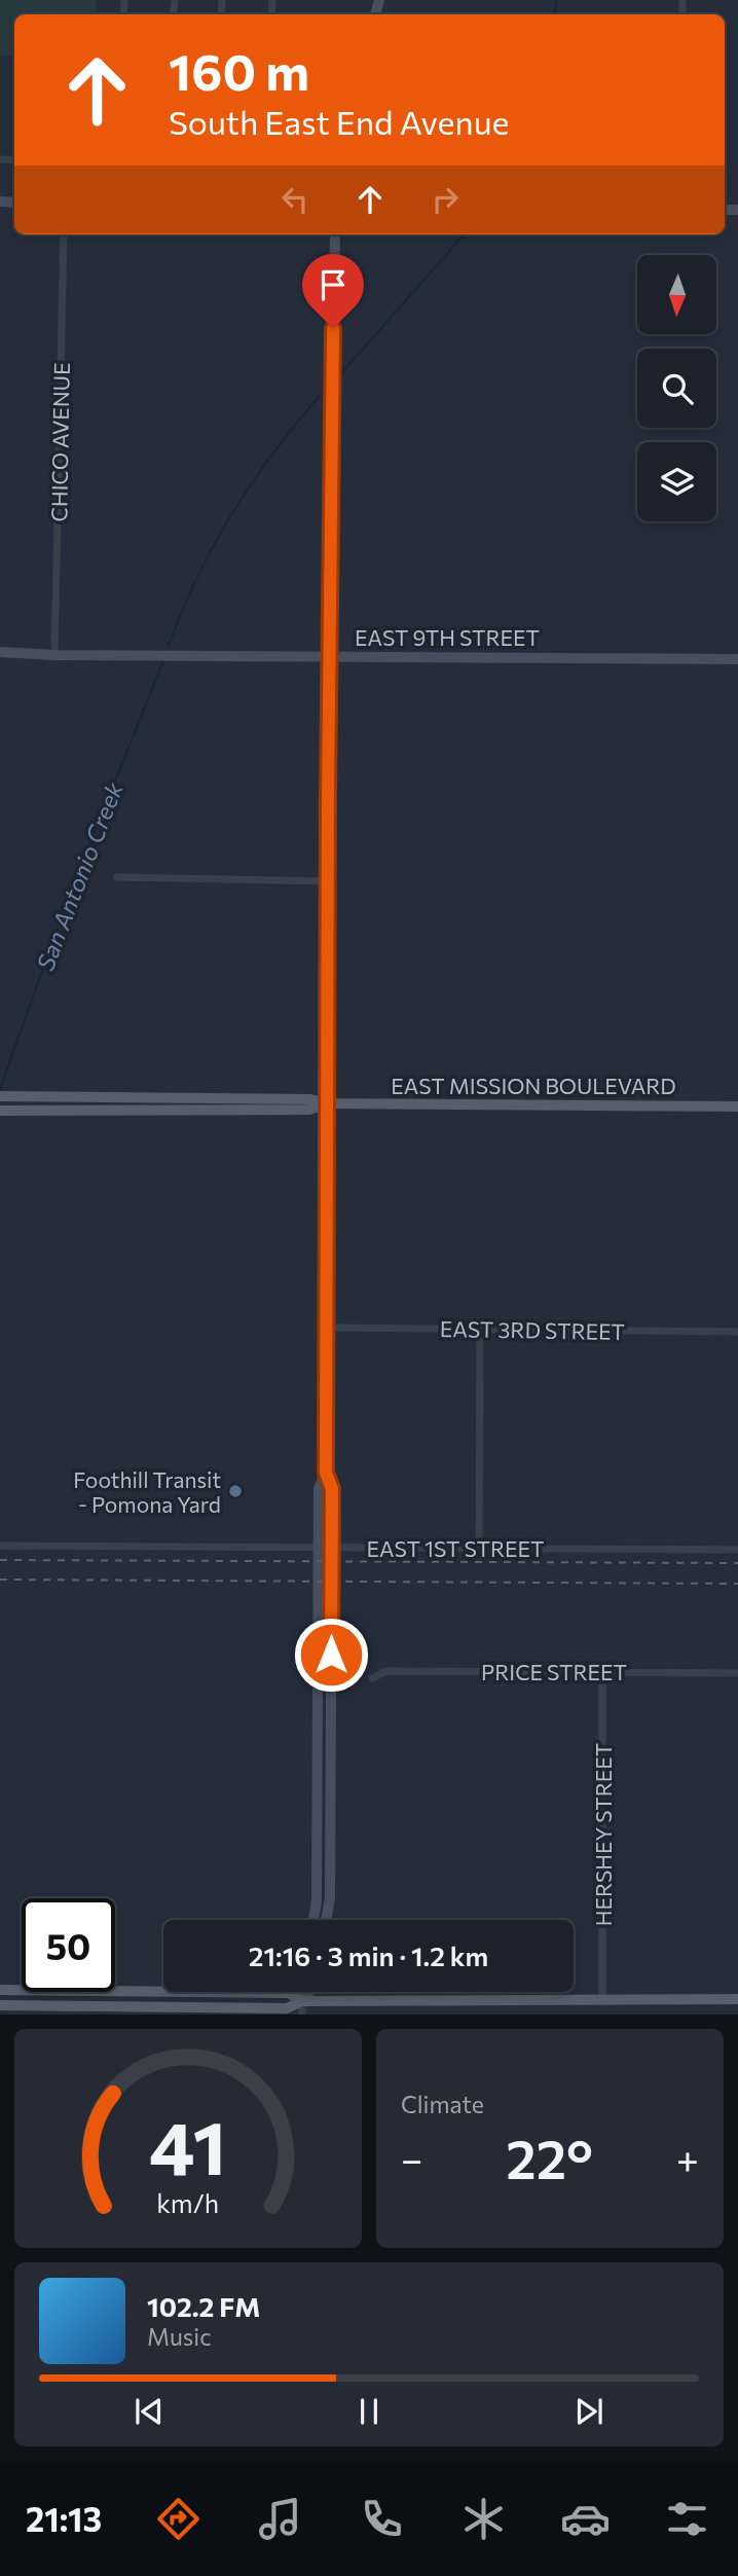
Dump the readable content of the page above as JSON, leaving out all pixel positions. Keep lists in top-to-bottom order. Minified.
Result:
{"streets":{"main road":["EAST MISSION BOULEVARD"],"street":["CHICO AVENUE","EAST 9TH STREET","EAST 3RD STREET","EAST 1ST STREET","PRICE STREET","HERSHEY STREET"]},"crossings":[["CHICO AVENUE","EAST 9TH STREET"],["PRICE STREET","HERSHEY STREET"]],"water":["San Antonio Creek"],"places":["Foothill Transit - Pomona Yard"],"north":"bottom","page":{"turn":["160 m","South East End Avenue"],"limit":"50","trip":"21:16 · 3 min · 1.2 km","tile":"Climate","heat":["−","22°","+"],"song":["102.2 FM","Music"],"tabs":"21:13","gauge":["41","km/h"]}}
